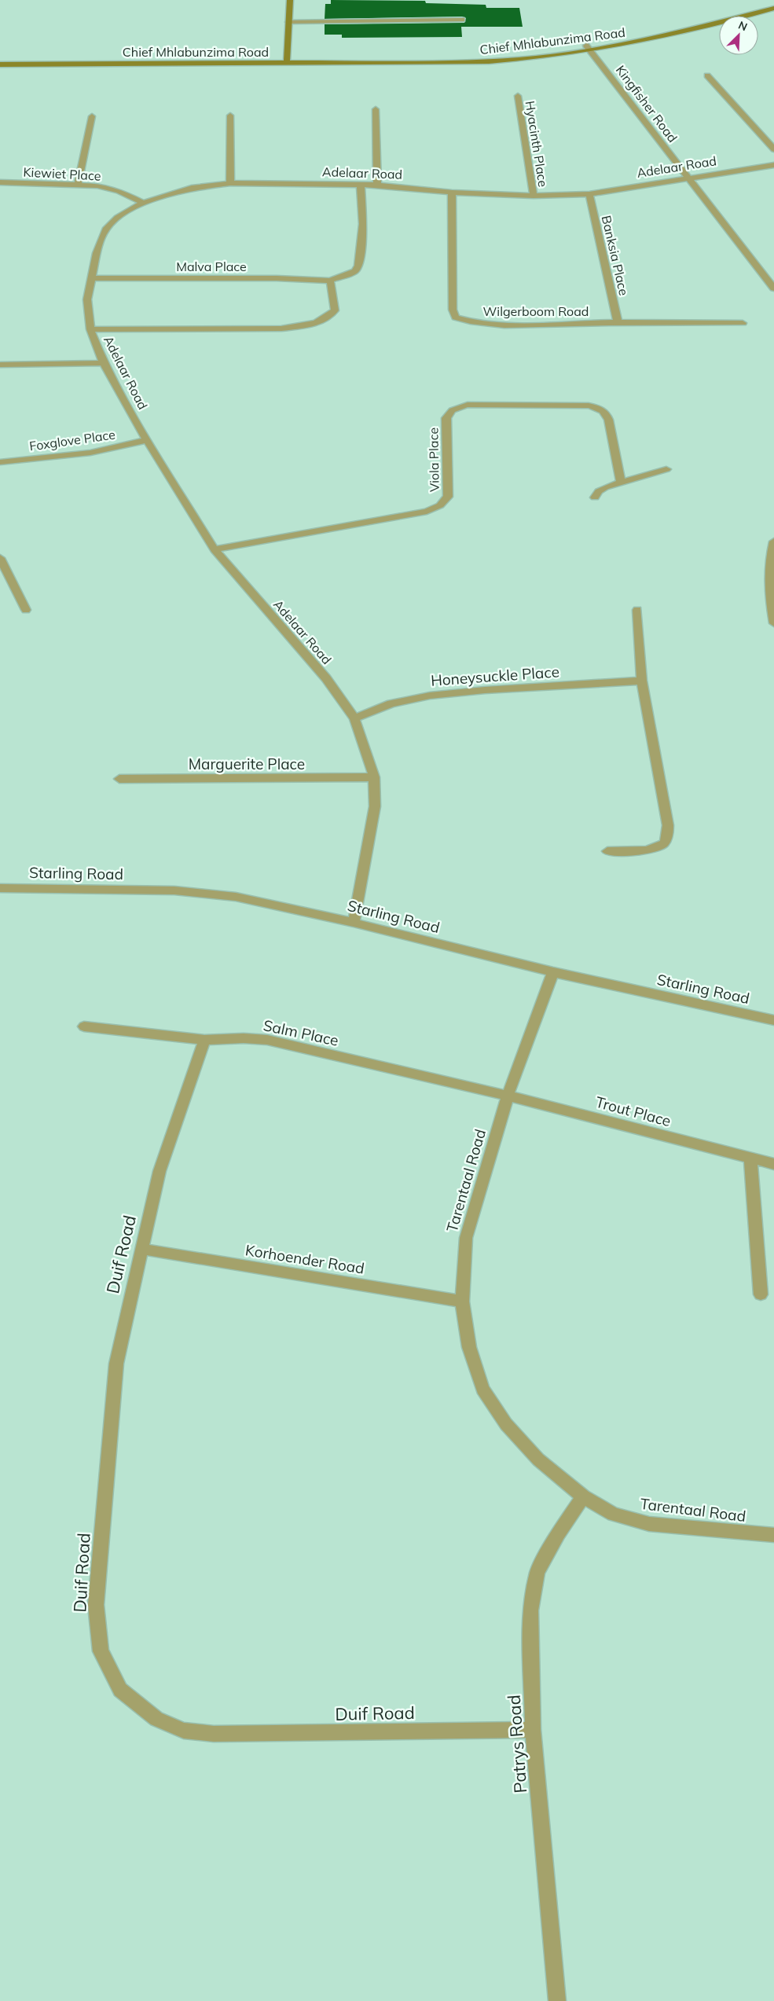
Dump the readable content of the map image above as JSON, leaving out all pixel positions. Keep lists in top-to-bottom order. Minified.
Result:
{"streets":{"main road":["Chief Mhlabunzima Road"],"street":["Kingfisher Road","Hyacinth Place","Adelaar Road","Kiewiet Place","Banksia Place","Malva Place","Wilgerboom Road","Foxglove Place","Viola Place","Honeysuckle Place","Marguerite Place","Starling Road","Salm Place","Trout Place","Tarentaal Road","Duif Road","Korhoender Road","Patrys Road"]},"crossings":[["Chief Mhlabunzima Road","Kingfisher Road"],["Kingfisher Road","Adelaar Road"],["Hyacinth Place","Adelaar Road"],["Adelaar Road","Kiewiet Place"],["Adelaar Road","Banksia Place"],["Adelaar Road","Malva Place"],["Adelaar Road","Wilgerboom Road"],["Adelaar Road","Foxglove Place"],["Adelaar Road","Viola Place"],["Adelaar Road","Honeysuckle Place"],["Adelaar Road","Marguerite Place"],["Adelaar Road","Starling Road"],["Banksia Place","Wilgerboom Road"],["Starling Road","Tarentaal Road"],["Salm Place","Trout Place"],["Salm Place","Tarentaal Road"],["Salm Place","Duif Road"],["Trout Place","Tarentaal Road"],["Tarentaal Road","Korhoender Road"],["Tarentaal Road","Patrys Road"],["Duif Road","Korhoender Road"],["Duif Road","Patrys Road"]],"north":"top right"}
